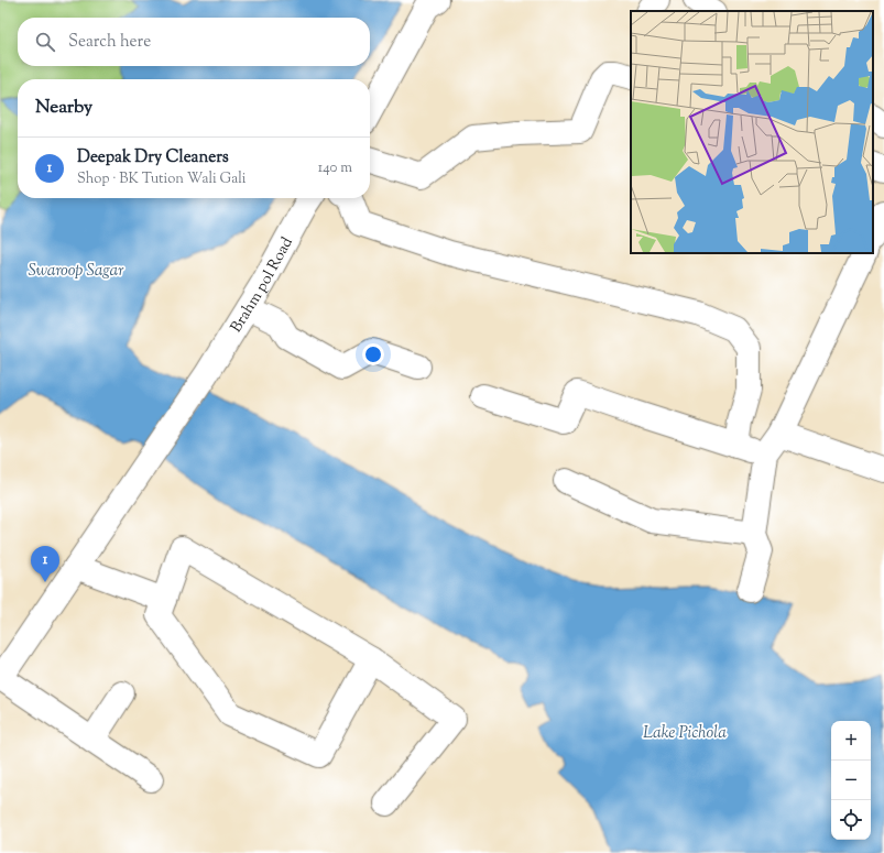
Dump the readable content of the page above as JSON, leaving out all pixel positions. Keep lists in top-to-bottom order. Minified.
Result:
{"streets":{"street":["Brahm pol Road"]},"water":["Swaroop Sagar","Lake Pichola"],"page":{"search":"Search here","heading":"Nearby","list":[{"mark":"1","name":"Deepak Dry Cleaners","note":"Shop · BK Tution Wali Gali","value":"140 m"}],"pins":"1","map_buttons":["+","−"]}}
